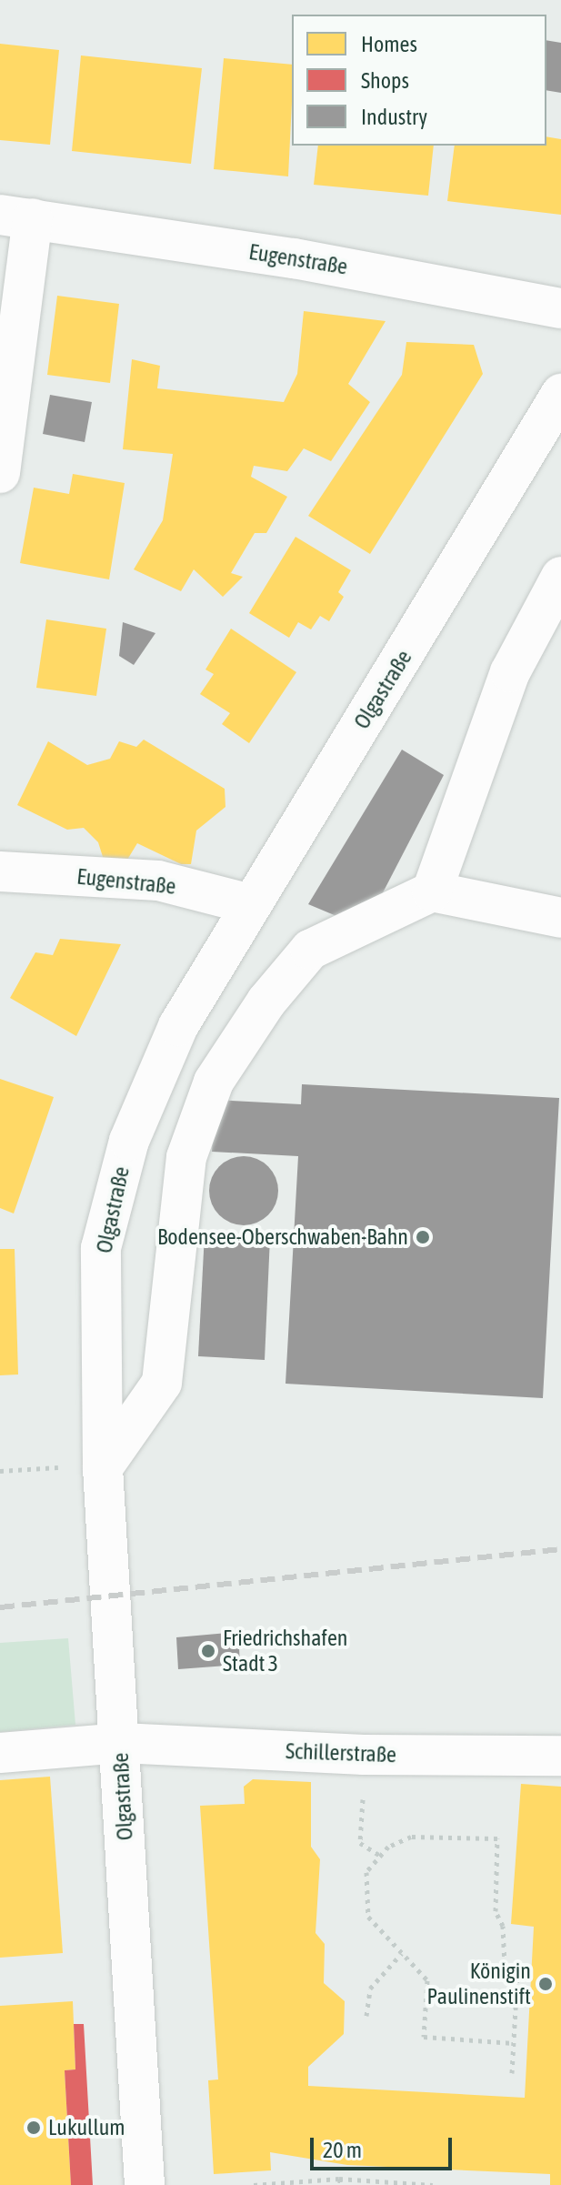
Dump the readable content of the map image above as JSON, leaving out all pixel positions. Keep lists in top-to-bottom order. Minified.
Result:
{"streets":{"street":["Eugenstraße","Olgastraße","Schillerstraße"]},"crossings":[["Eugenstraße","Olgastraße"],["Olgastraße","Schillerstraße"]],"places":["Bodensee-Oberschwaben-Bahn","Friedrichshafen Stadt 3","Königin Paulinenstift","Lukullum"],"legend":["Homes","Shops","Industry"],"scale_bar":"20 m"}
